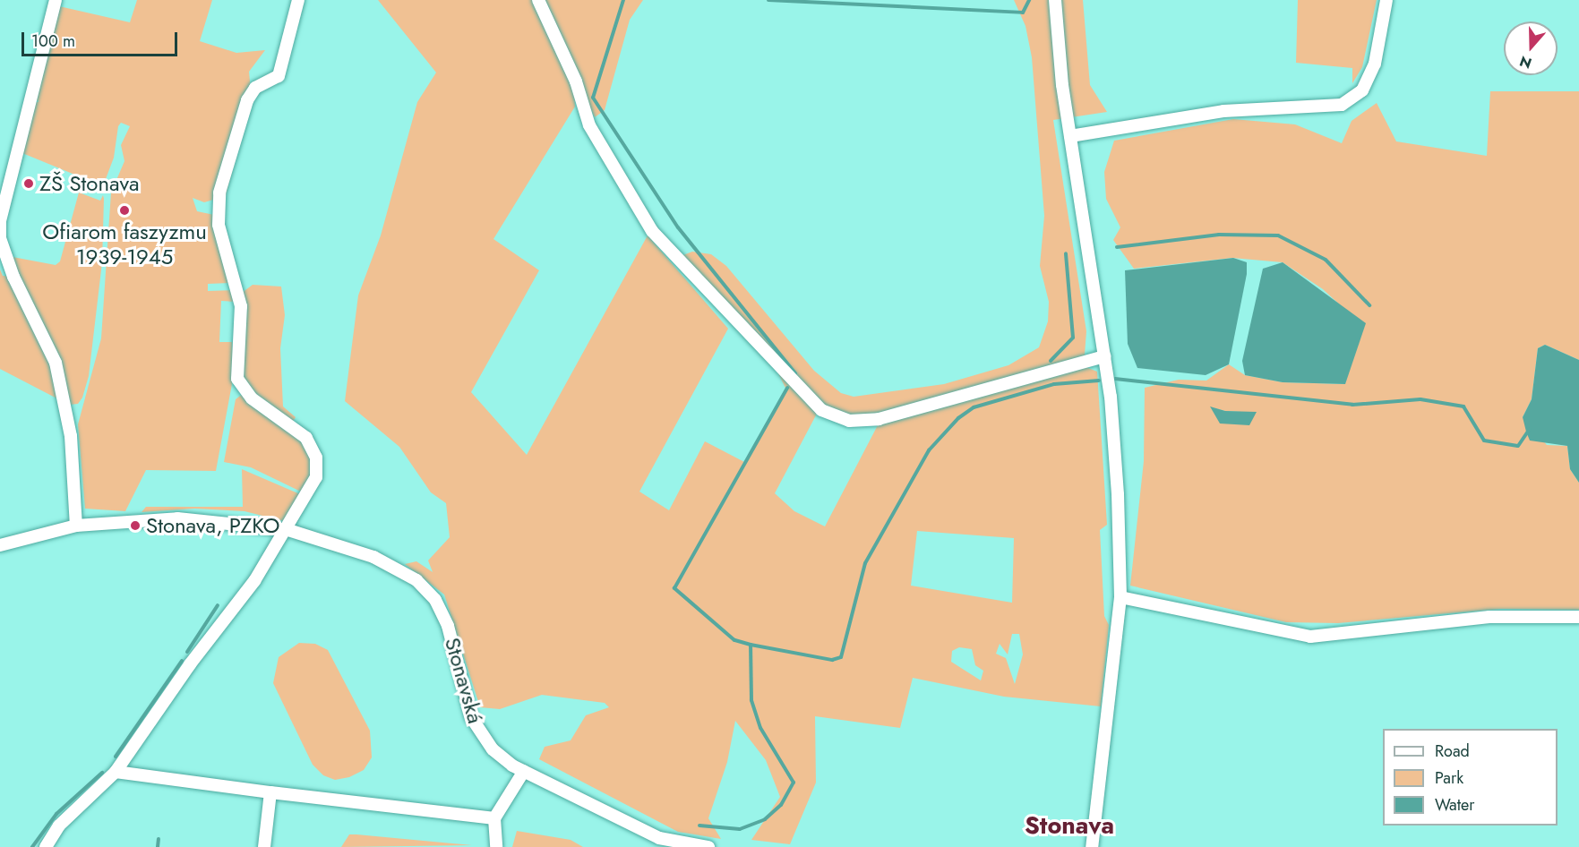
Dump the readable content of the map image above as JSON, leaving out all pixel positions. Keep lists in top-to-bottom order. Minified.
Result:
{"streets":{"street":["Stonavská"]},"districts":["Stonava"],"places":["ZŠ Stonava","Ofiarom faszyzmu 1939-1945","Stonava, PZKO"],"legend":["Road","Park","Water"],"scale_bar":"100 m","north":"bottom"}
